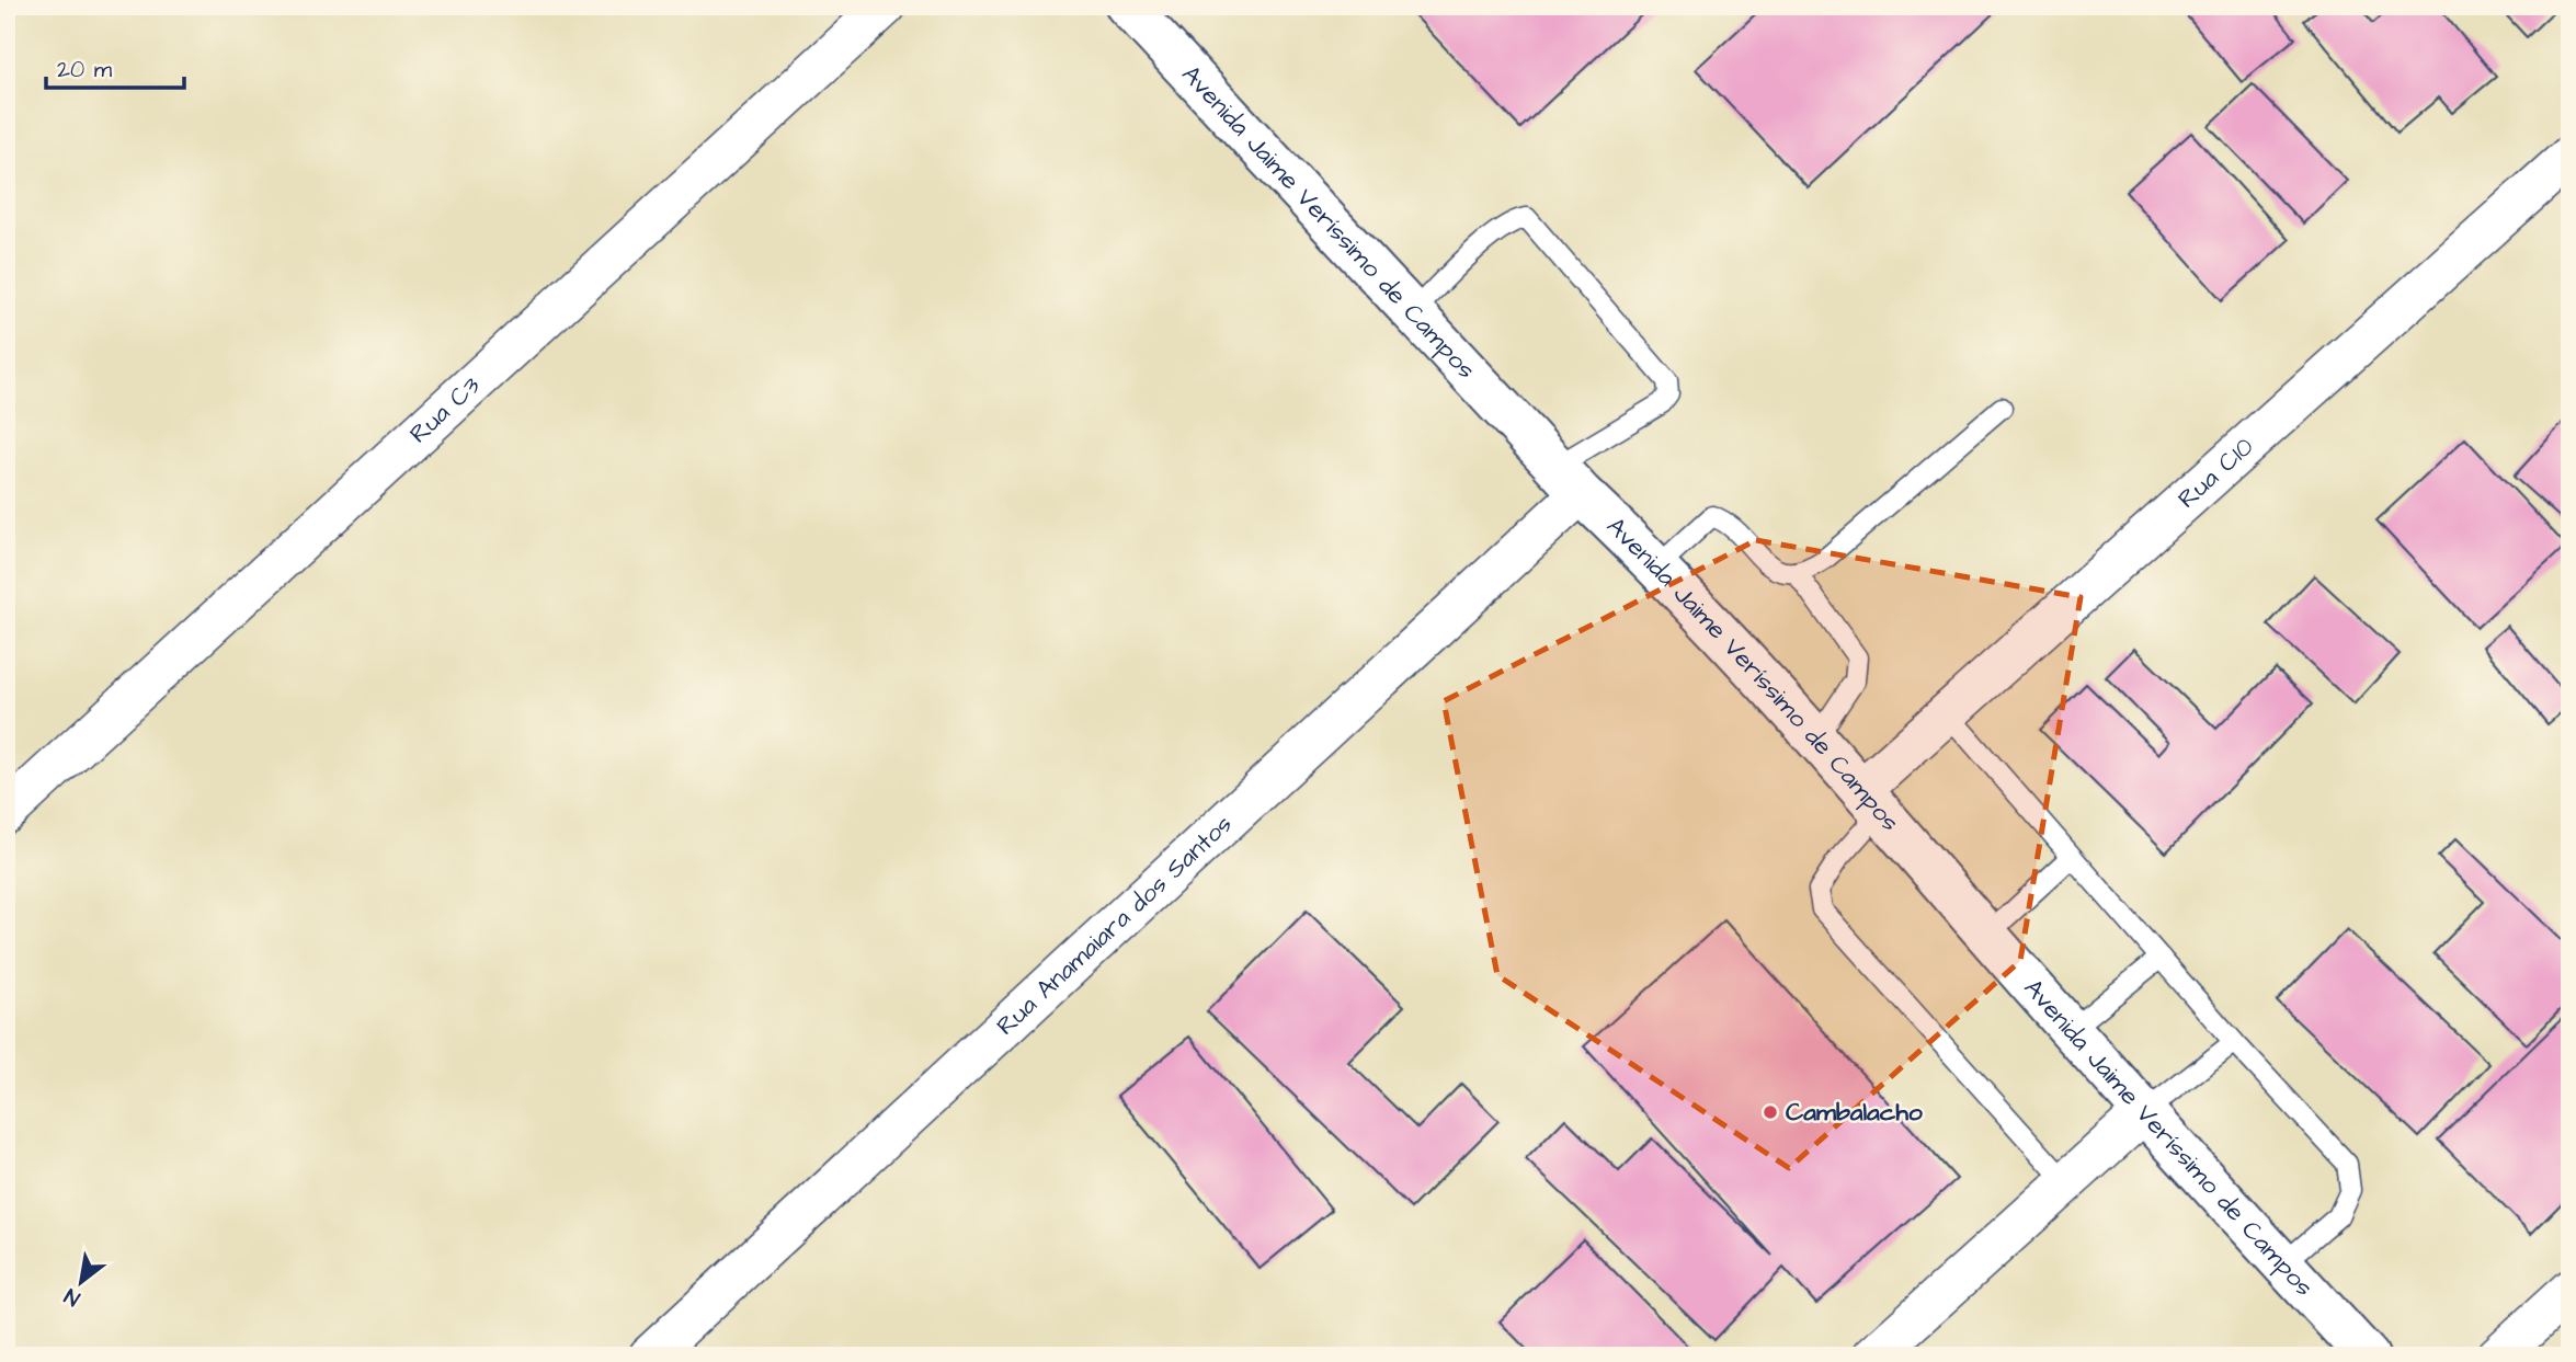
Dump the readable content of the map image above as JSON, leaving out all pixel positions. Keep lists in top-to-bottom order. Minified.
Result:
{"streets":{"street":["Avenida Jaime Veríssimo de Campos","Rua C3","Rua C10","Rua Anamaiara dos Santos"]},"crossings":[["Avenida Jaime Veríssimo de Campos","Rua C10"],["Avenida Jaime Veríssimo de Campos","Rua Anamaiara dos Santos"]],"places":["Cambalacho"],"scale_bar":"20 m","north":"bottom left"}
